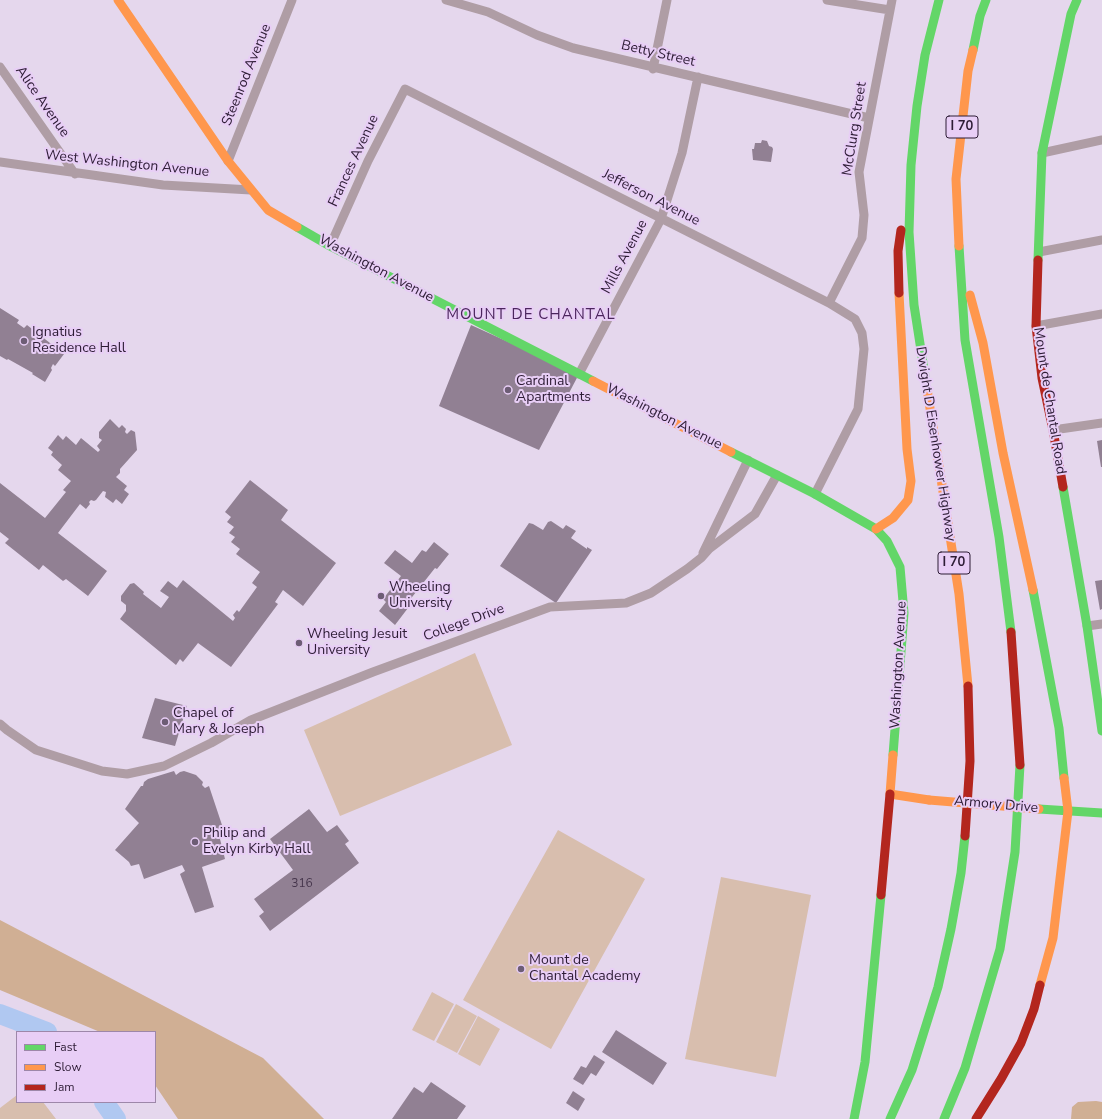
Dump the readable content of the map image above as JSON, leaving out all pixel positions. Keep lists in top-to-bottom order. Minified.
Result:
{"streets":{"main road":["I 70","Washington Avenue","Mount de Chantal Road","Dwight D Eisenhower Highway","Armory Drive"],"street":["Betty Street","Steenrod Avenue","Alice Avenue","McClurg Street","Frances Avenue","West Washington Avenue","Jefferson Avenue","Mills Avenue","College Drive"]},"crossings":[["Betty Street","McClurg Street"],["Betty Street","Mills Avenue"],["Steenrod Avenue","Washington Avenue"],["Alice Avenue","West Washington Avenue"],["McClurg Street","Jefferson Avenue"],["Frances Avenue","Jefferson Avenue"],["Frances Avenue","Washington Avenue"],["West Washington Avenue","Washington Avenue"],["Jefferson Avenue","Mills Avenue"],["Jefferson Avenue","Washington Avenue"],["Mills Avenue","Washington Avenue"],["Washington Avenue","College Drive"],["Washington Avenue","Armory Drive"]],"districts":["MOUNT DE CHANTAL"],"places":["Ignatius Residence Hall","Cardinal Apartments","Wheeling University","Wheeling Jesuit University","Chapel of Mary & Joseph","Philip and Evelyn Kirby Hall","Mount de Chantal Academy"],"house_numbers":["316"],"legend":["Fast","Slow","Jam"]}
